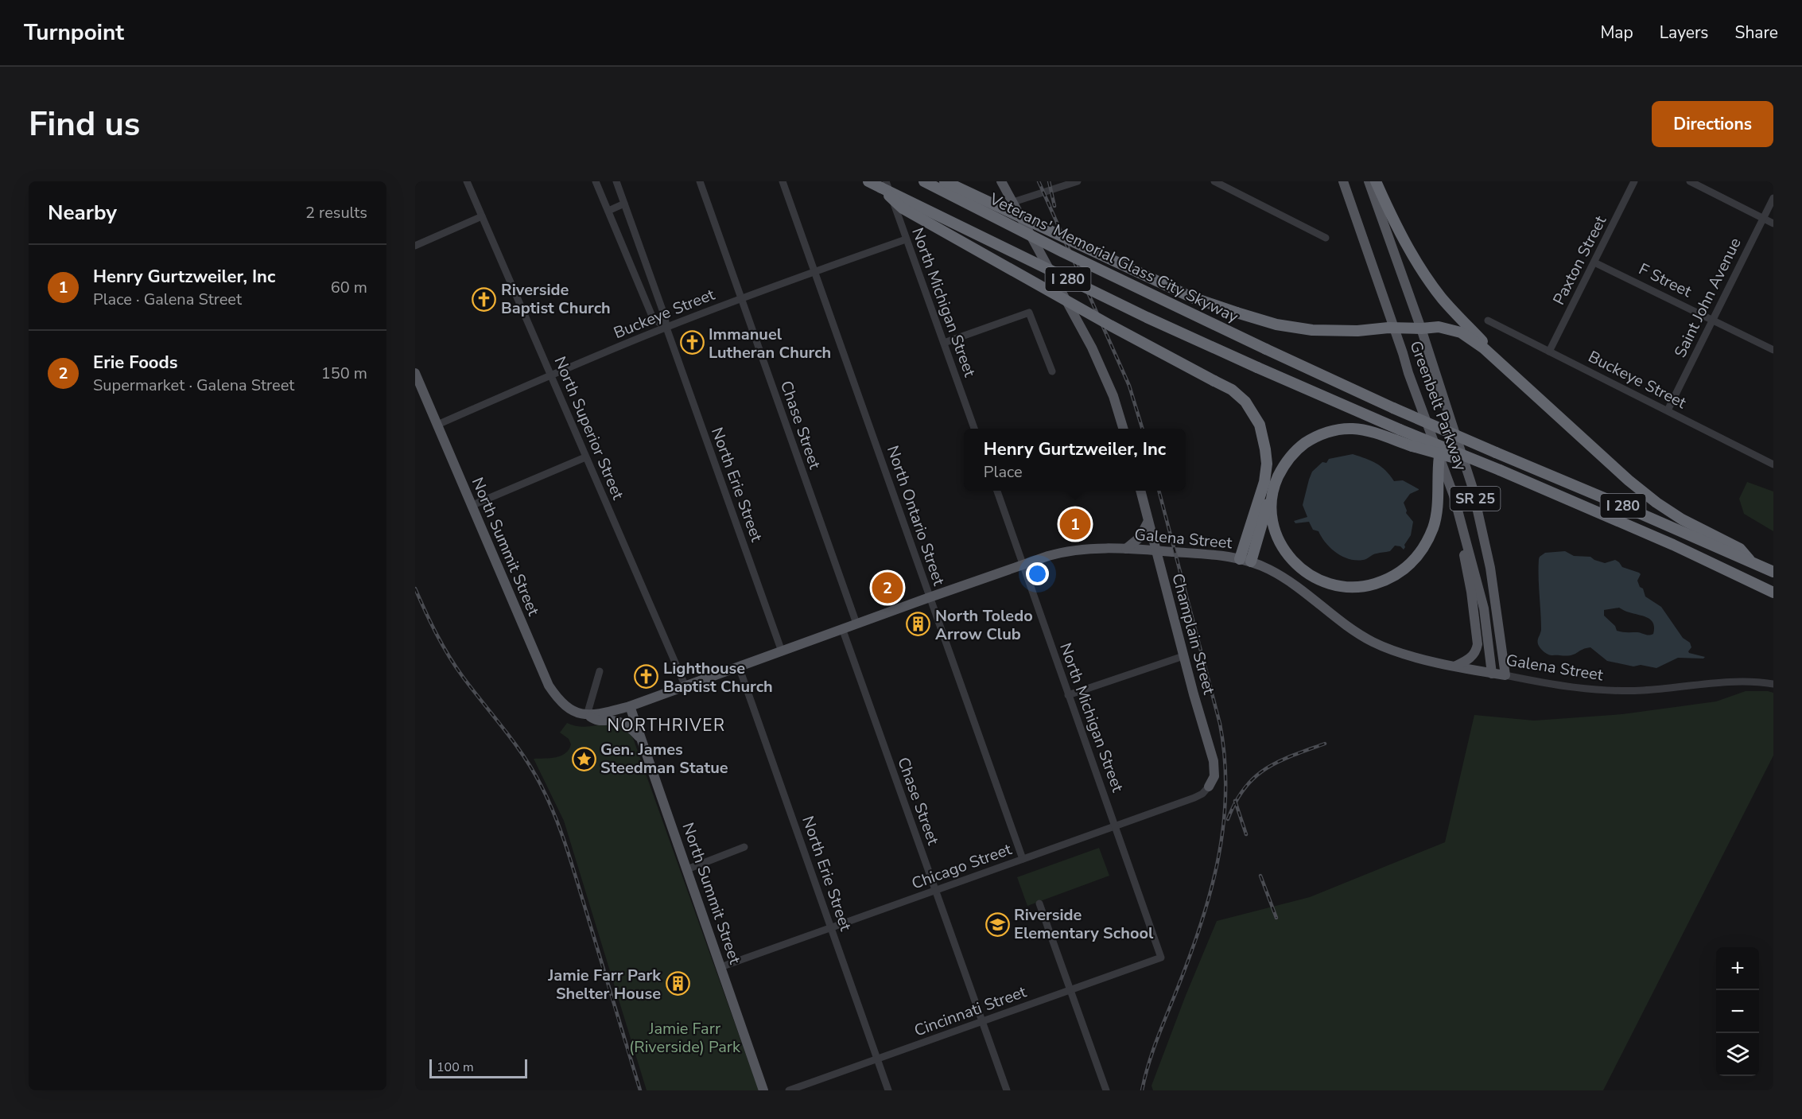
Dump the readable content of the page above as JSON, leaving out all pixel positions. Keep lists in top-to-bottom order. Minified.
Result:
{"streets":{"highway":["Veterans' Memorial Glass City Skyway","I 280"],"main road":["Greenbelt Parkway","SR 25","Galena Street","North Summit Street","Champlain Street"],"street":["Paxton Street","F Street","Saint John Avenue","North Michigan Street","Buckeye Street","Chase Street","North Superior Street","North Erie Street","North Ontario Street","Chicago Street","Cincinnati Street"]},"crossings":[["Veterans' Memorial Glass City Skyway","I 280"],["Paxton Street","F Street"],["Paxton Street","Buckeye Street"],["I 280","North Michigan Street"],["F Street","Saint John Avenue"],["Saint John Avenue","Buckeye Street"],["North Michigan Street","Buckeye Street"],["North Michigan Street","Galena Street"],["North Michigan Street","Chicago Street"],["North Michigan Street","Cincinnati Street"],["Buckeye Street","Chase Street"],["Buckeye Street","North Superior Street"],["Buckeye Street","North Erie Street"],["Buckeye Street","North Ontario Street"],["Buckeye Street","North Summit Street"],["Greenbelt Parkway","Galena Street"],["Chase Street","Galena Street"],["Chase Street","Chicago Street"],["Chase Street","Cincinnati Street"],["North Superior Street","Galena Street"],["North Erie Street","Galena Street"],["North Erie Street","Chicago Street"],["North Erie Street","Cincinnati Street"],["North Ontario Street","Galena Street"],["North Ontario Street","Chicago Street"],["Galena Street","North Summit Street"],["Galena Street","Champlain Street"],["North Summit Street","Chicago Street"],["Champlain Street","Chicago Street"]],"districts":["NORTHRIVER"],"parks":["Jamie Farr (Riverside) Park"],"places":{"church":["Riverside Baptist Church","Immanuel Lutheran Church","Lighthouse Baptist Church"],"building":["North Toledo Arrow Club","Jamie Farr Park Shelter House"],"place":["Gen. James Steedman Statue"],"school or university":["Riverside Elementary School"]},"scale_bar":"100 m","page":{"header":"Turnpoint","nav":["Map","Layers","Share"],"buttons":"Directions","title":"Find us","heading":["Nearby","2 results"],"list":[{"mark":"1","name":"Henry Gurtzweiler, Inc","note":"Place · Galena Street","value":"60 m"},{"mark":"2","name":"Erie Foods","note":"Supermarket · Galena Street","value":"150 m"}],"popup":["Henry Gurtzweiler, Inc","Place"],"pins":["1","2"],"map_buttons":["+","−"],"scale":"100 m"}}
